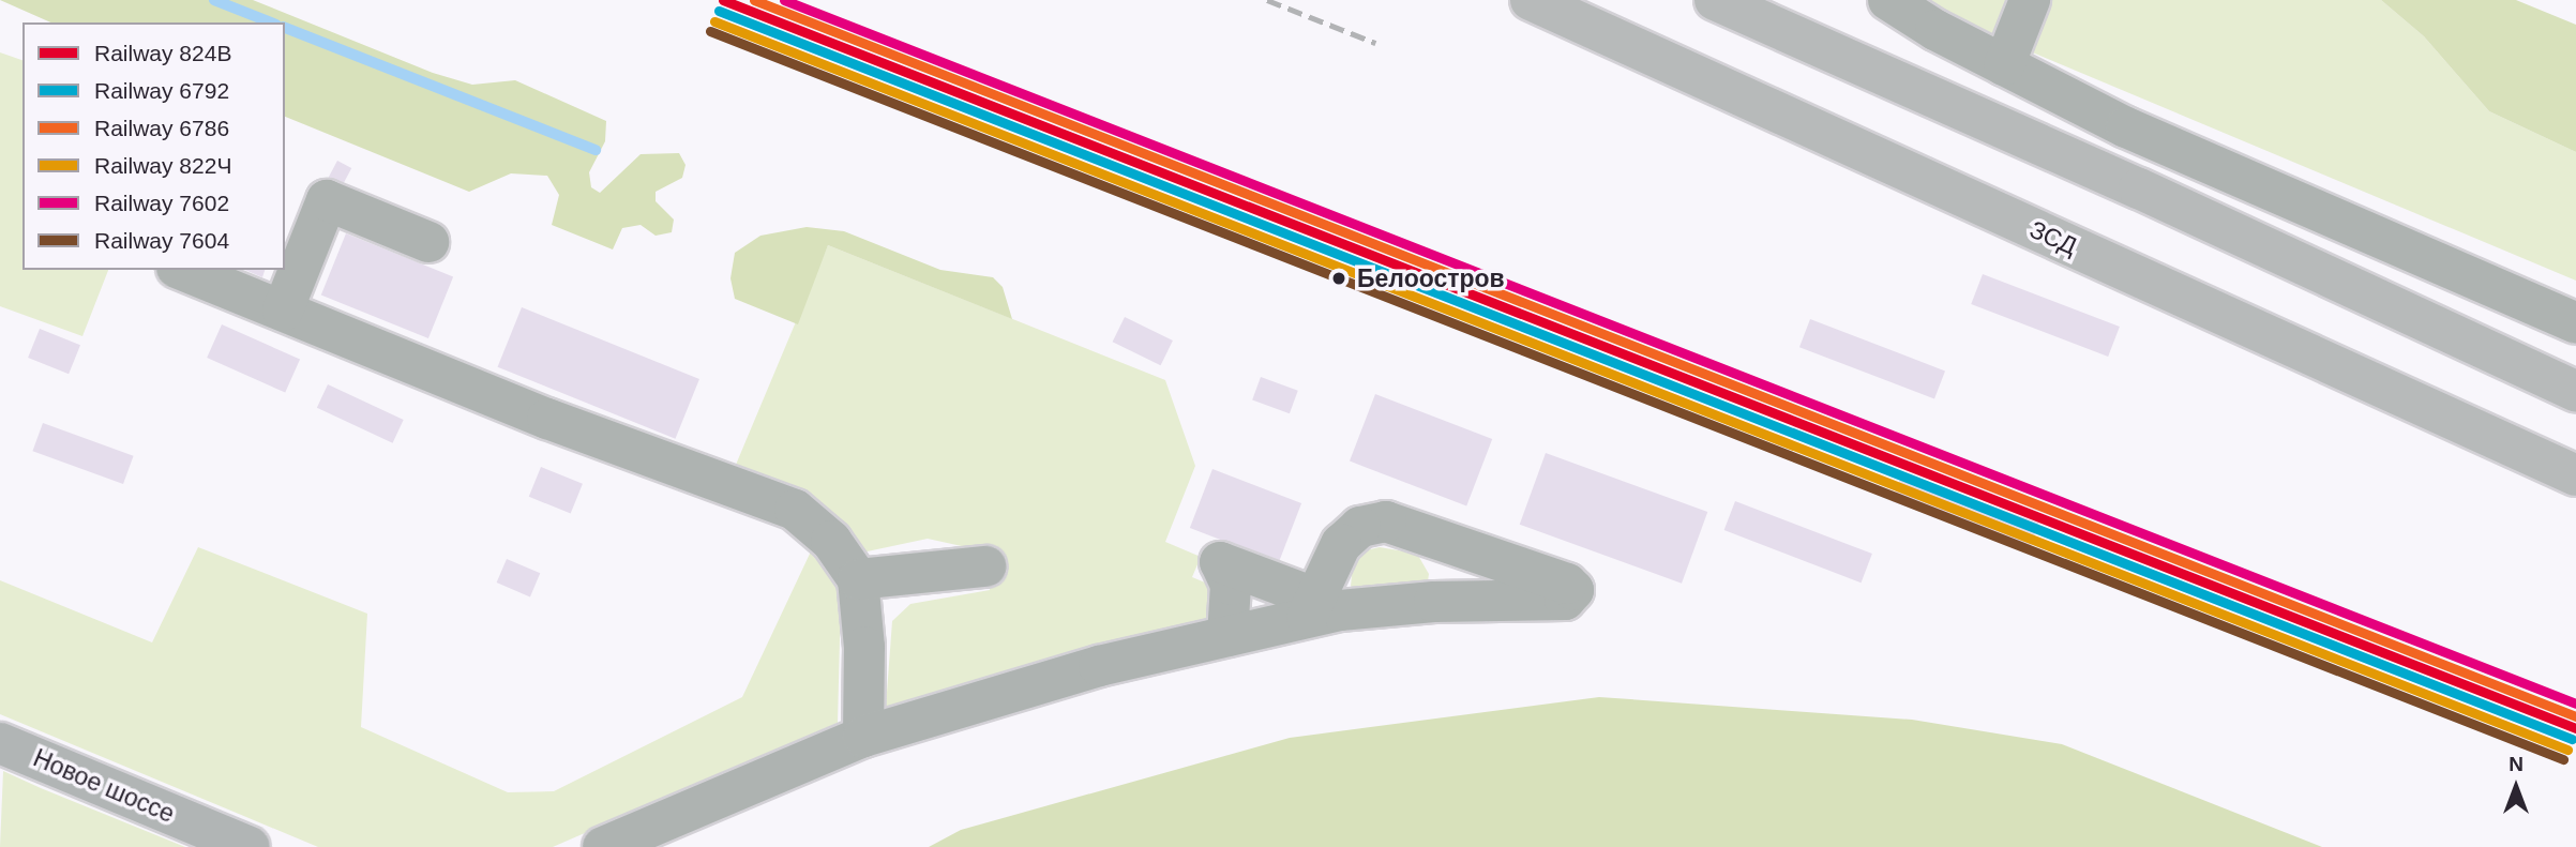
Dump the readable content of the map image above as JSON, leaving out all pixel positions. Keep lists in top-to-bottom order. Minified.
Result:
{"streets":{"highway":["ЗСД"],"main road":["Новое шоссе"]},"places":["Белоостров"],"lines":["rail line 824В","rail line 6786","rail line 7602","rail line 6792","rail line 822Ч","rail line 7604"],"legend":["Railway 824В","Railway 6792","Railway 6786","Railway 822Ч","Railway 7602","Railway 7604"],"north":"top"}
